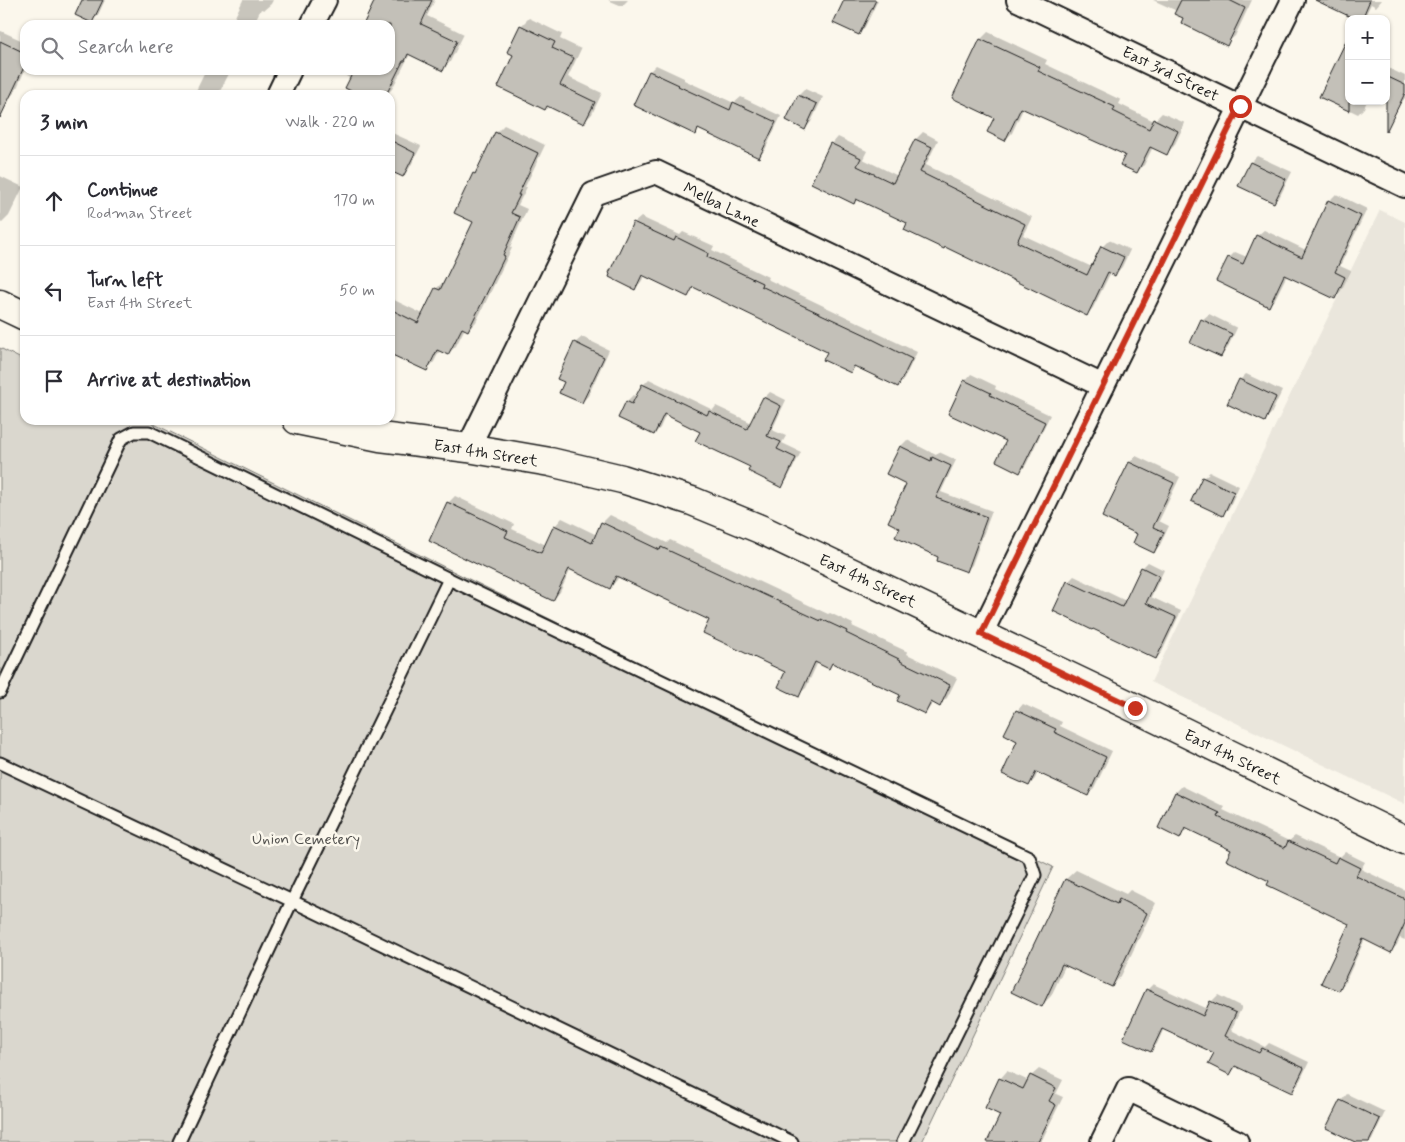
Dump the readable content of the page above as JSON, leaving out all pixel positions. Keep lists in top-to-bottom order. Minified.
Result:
{"streets":{"street":["East 3rd Street","Melba Lane","East 4th Street"]},"crossings":[["Melba Lane","East 4th Street"]],"parks":["Union Cemetery"],"page":{"map_buttons":["+","−"],"search":"Search here","heading":["3 min","Walk · 220 m"],"list":[["Continue","Rodman Street","170 m"],["Turn left","East 4th Street","50 m"],"Arrive at destination"]}}
